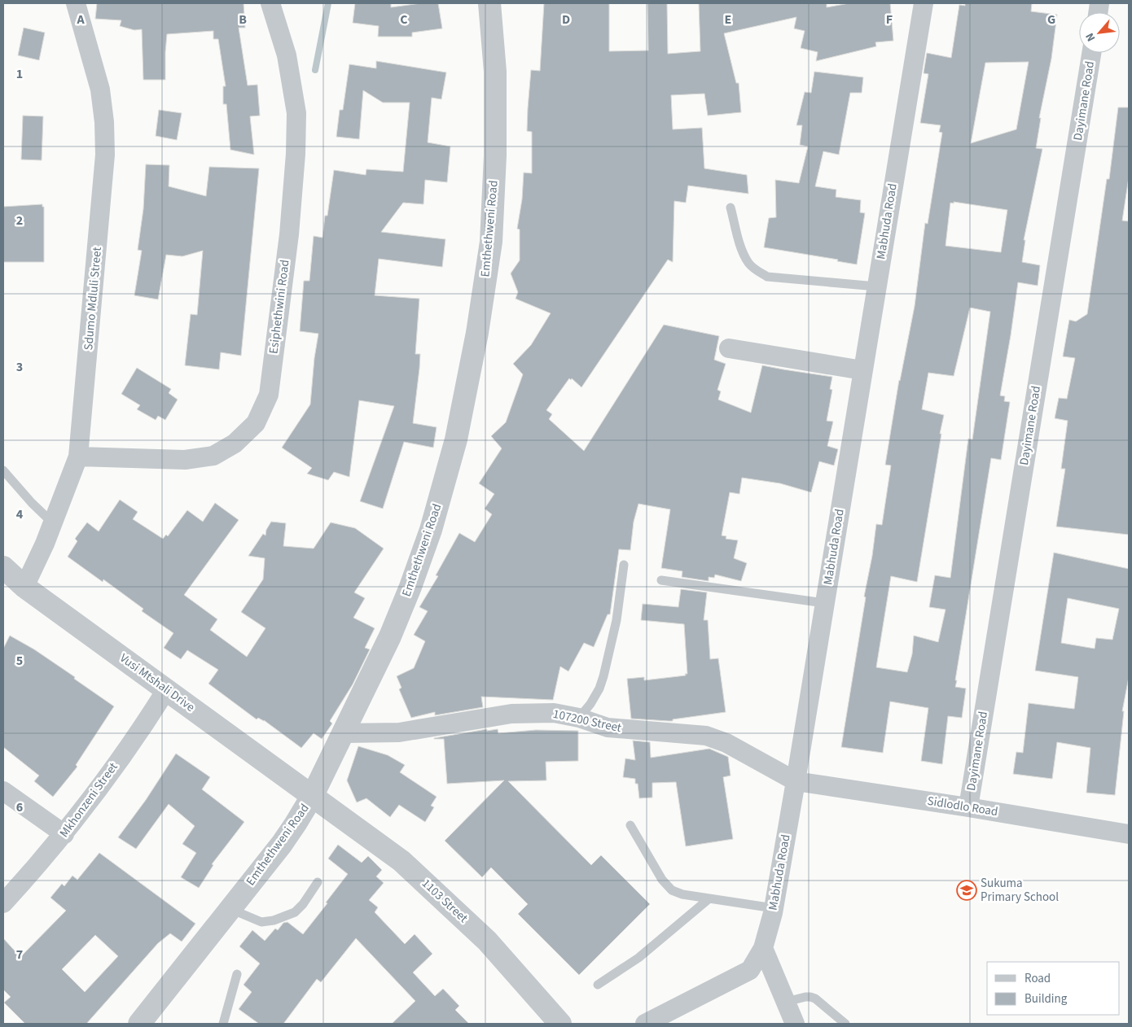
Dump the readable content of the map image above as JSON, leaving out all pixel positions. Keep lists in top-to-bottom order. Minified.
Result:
{"streets":{"street":["Dayimane Road","Mabhuda Road","Emthethweni Road","Sdumo Mdluli Street","Esiphethwini Road","Vusi Mtshali Drive","107200 Street","Mkhonzeni Street","Sidlodlo Road","1103 Street"]},"crossings":[["Dayimane Road","Sidlodlo Road"],["Mabhuda Road","107200 Street"],["Mabhuda Road","Sidlodlo Road"],["Emthethweni Road","Vusi Mtshali Drive"],["Emthethweni Road","107200 Street"],["Emthethweni Road","1103 Street"],["Sdumo Mdluli Street","Esiphethwini Road"],["Sdumo Mdluli Street","Vusi Mtshali Drive"],["Vusi Mtshali Drive","Mkhonzeni Street"],["Vusi Mtshali Drive","1103 Street"],["107200 Street","Sidlodlo Road"]],"places":{"school or university":["Sukuma Primary School"]},"legend":["Road","Building"],"north":"bottom left","grid":{"columns":["A","B","C","D","E","F","G"],"rows":["1","2","3","4","5","6","7"]}}
